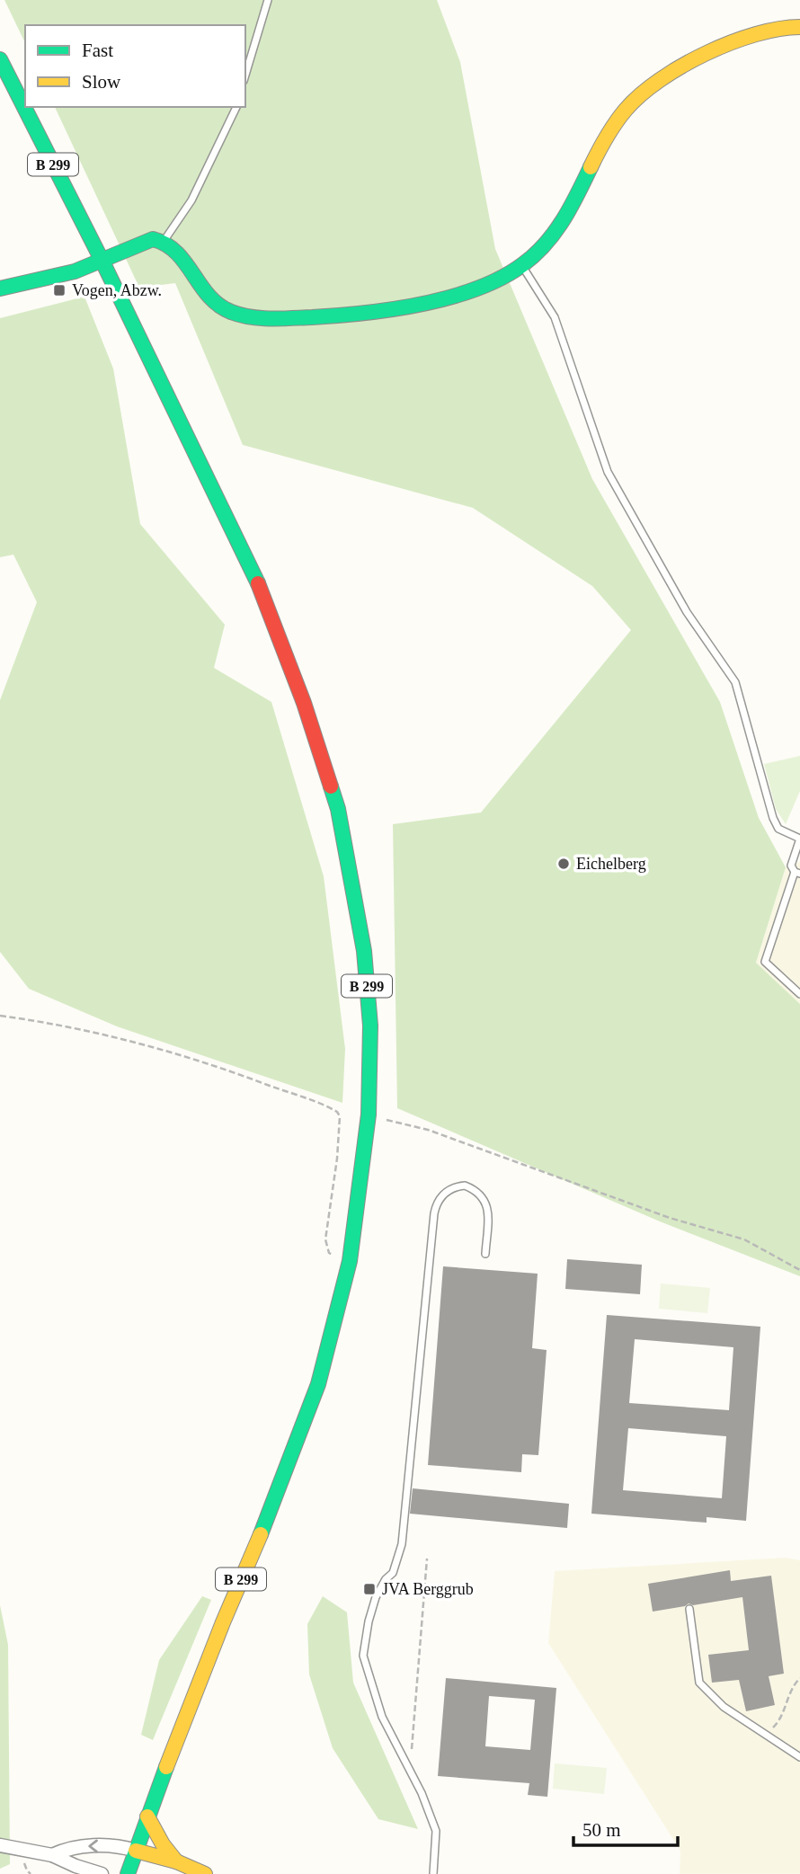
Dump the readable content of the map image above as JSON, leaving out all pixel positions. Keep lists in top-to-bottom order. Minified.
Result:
{"streets":{"main road":["B 299"]},"places":{"transit":["Vogen, Abzw.","JVA Berggrub"],"other":["Eichelberg"]},"legend":["Fast","Slow"],"scale_bar":"50 m"}
